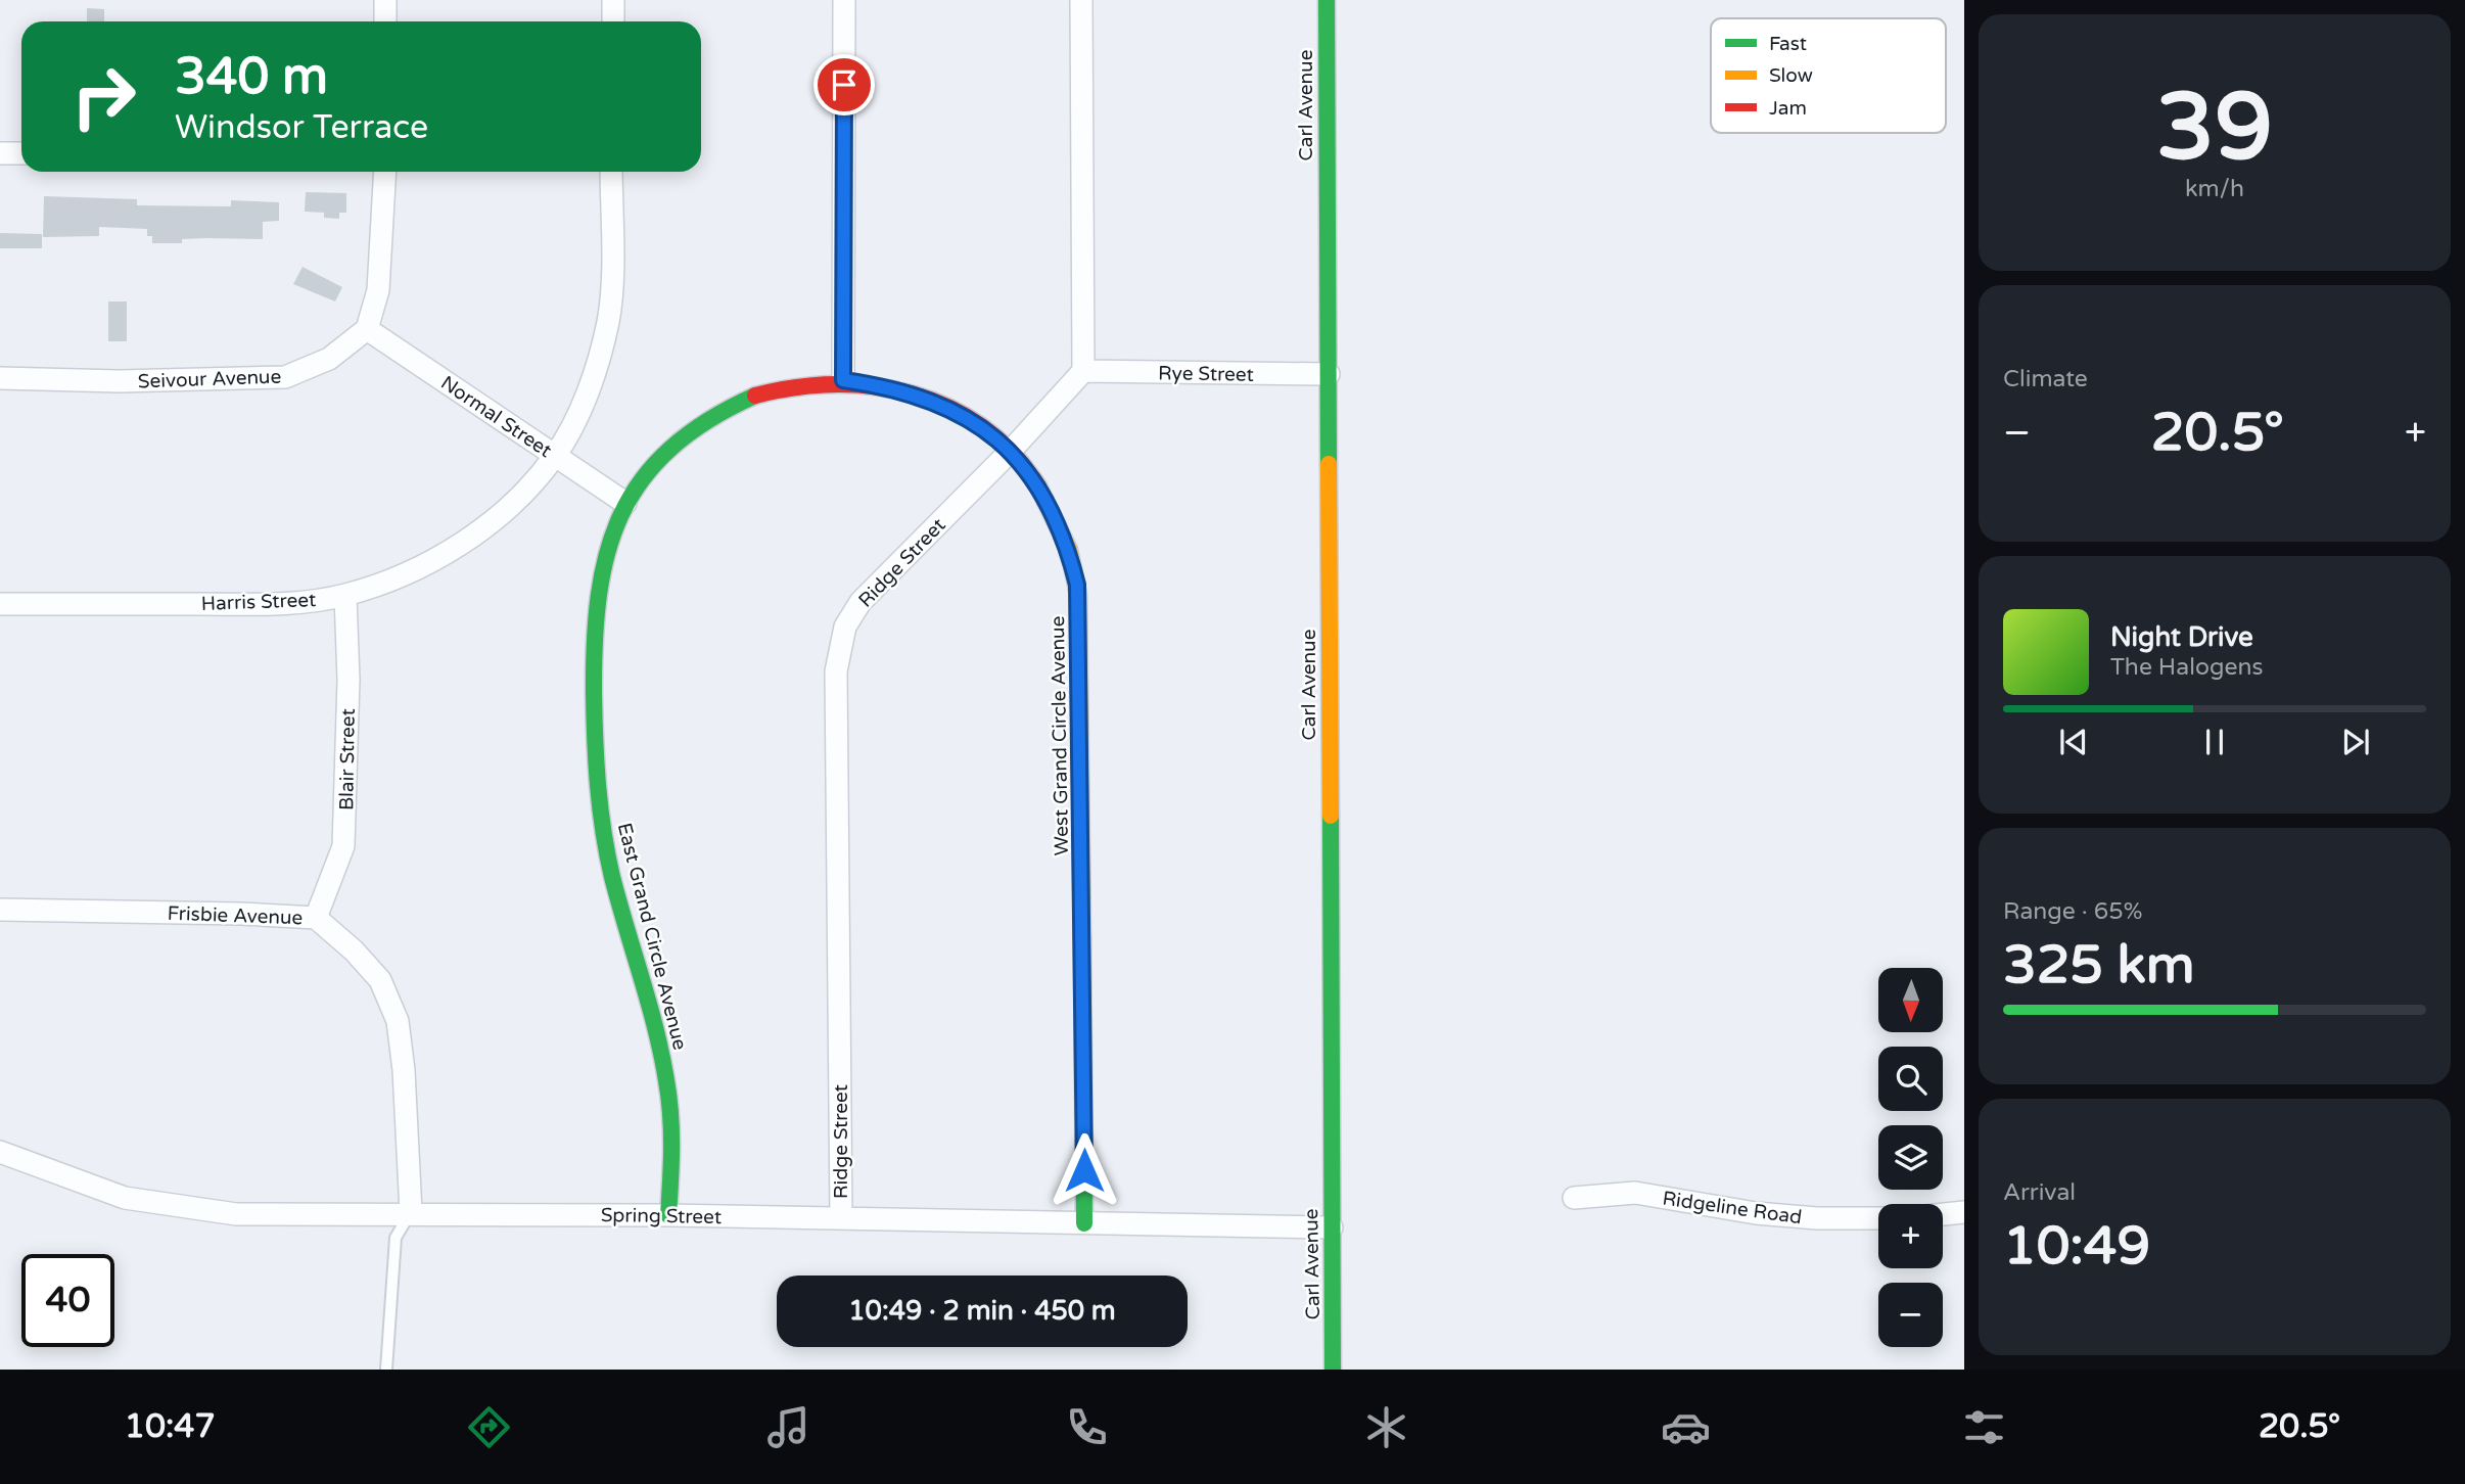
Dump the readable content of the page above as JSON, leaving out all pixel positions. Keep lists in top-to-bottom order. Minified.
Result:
{"streets":{"street":["Carl Avenue","Rye Street","Seivour Avenue","Normal Street","Ridge Street","Harris Street","West Grand Circle Avenue","Blair Street","Frisbie Avenue","East Grand Circle Avenue","Ridgeline Road","Spring Street"]},"crossings":[["Carl Avenue","Rye Street"],["Carl Avenue","Spring Street"],["Rye Street","Ridge Street"],["Seivour Avenue","Normal Street"],["Normal Street","Harris Street"],["Normal Street","East Grand Circle Avenue"],["Ridge Street","West Grand Circle Avenue"],["Ridge Street","Spring Street"],["Harris Street","Blair Street"],["West Grand Circle Avenue","East Grand Circle Avenue"],["West Grand Circle Avenue","Spring Street"],["Blair Street","Frisbie Avenue"],["Frisbie Avenue","Spring Street"],["East Grand Circle Avenue","Spring Street"]],"legend":["Fast","Slow","Jam"],"north":"bottom","page":{"tile":[["39","km/h"],"Climate",["Range · 65%","325 km"],["Arrival","10:49"]],"turn":["340 m","Windsor Terrace"],"heat":["−","20.5°","+"],"song":["Night Drive","The Halogens"],"map_buttons":["+","−"],"limit":"40","trip":"10:49 · 2 min · 450 m","tabs":["10:47","20.5°"]}}
